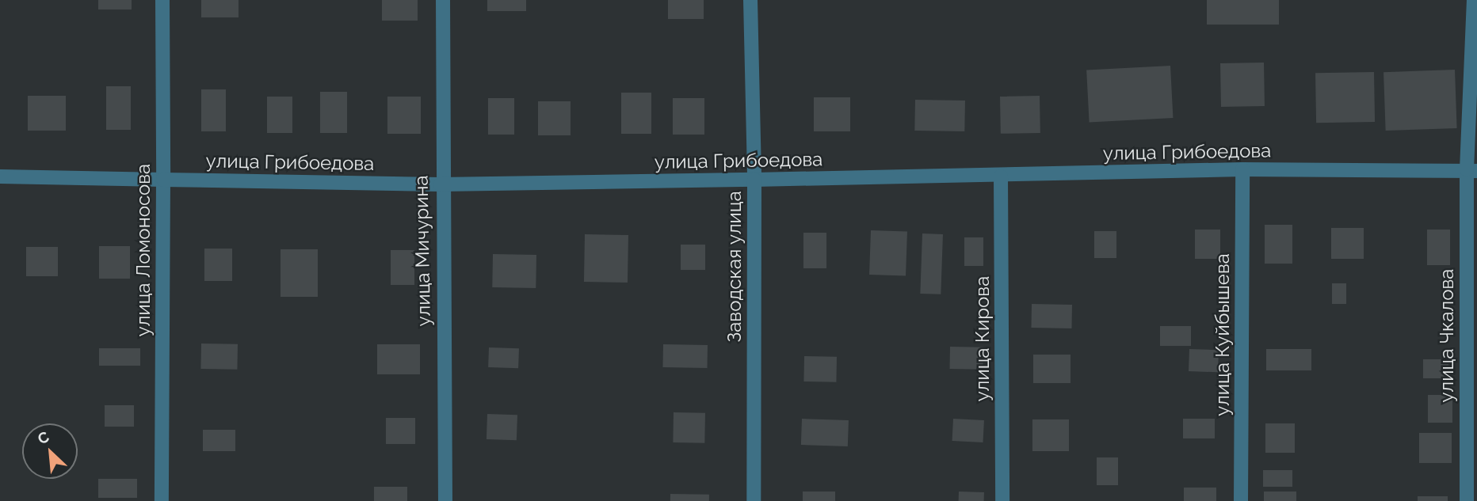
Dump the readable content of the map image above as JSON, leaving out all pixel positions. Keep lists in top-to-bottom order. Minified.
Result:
{"streets":{"street":["улица Грибоедова","улица Ломоносова","улица Мичурина","Заводская улица","улица Куйбышева","улица Чкалова","улица Кирова"]},"crossings":[["улица Грибоедова","улица Ломоносова"],["улица Грибоедова","улица Мичурина"],["улица Грибоедова","Заводская улица"],["улица Грибоедова","улица Куйбышева"],["улица Грибоедова","улица Чкалова"],["улица Грибоедова","улица Кирова"]],"north":"top left"}
